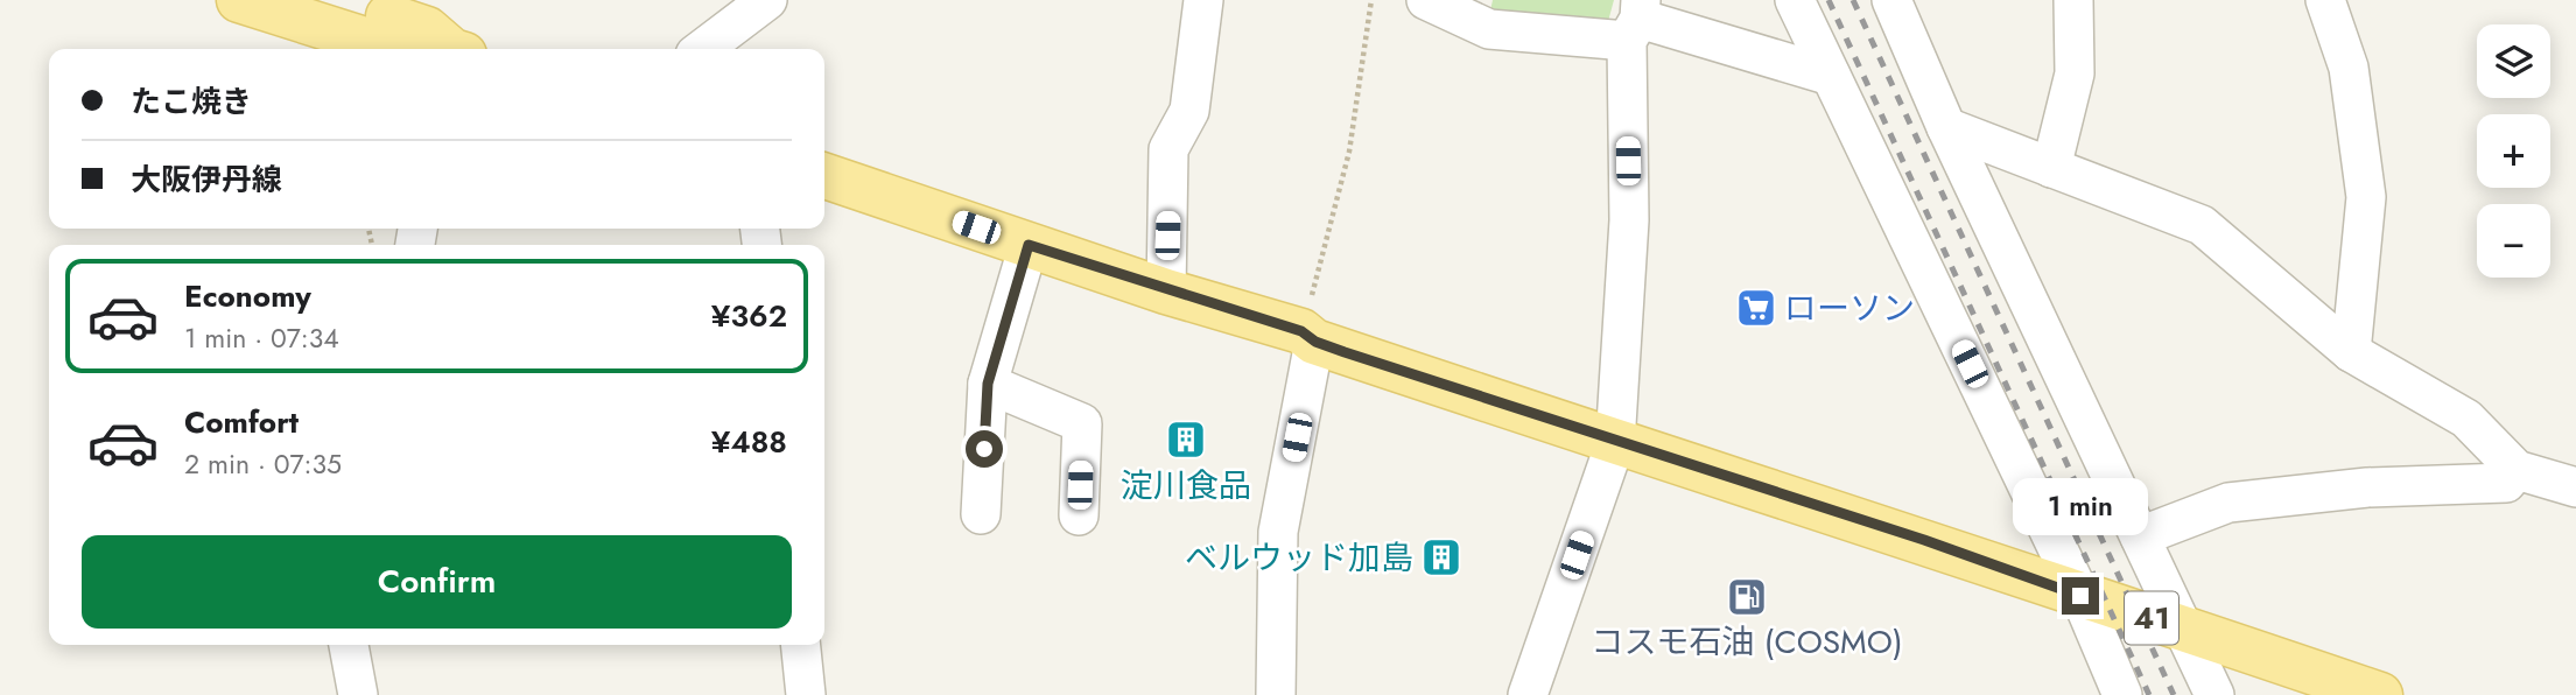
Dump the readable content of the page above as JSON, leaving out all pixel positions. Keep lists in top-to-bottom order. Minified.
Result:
{"streets":{"main road":["41"]},"places":{"supermarket":["ローソン"],"building":["淀川食品","ベルウッド加島"],"fuel station":["コスモ石油 (COSMO)"]},"page":{"map_buttons":["+","−"],"banner":["たこ焼き","大阪伊丹線"],"list":[{"name":"Economy","note":"1 min · 07:34","value":"¥362"},{"name":"Comfort","note":"2 min · 07:35","value":"¥488"}],"bubble":"1 min","buttons":"Confirm"}}
